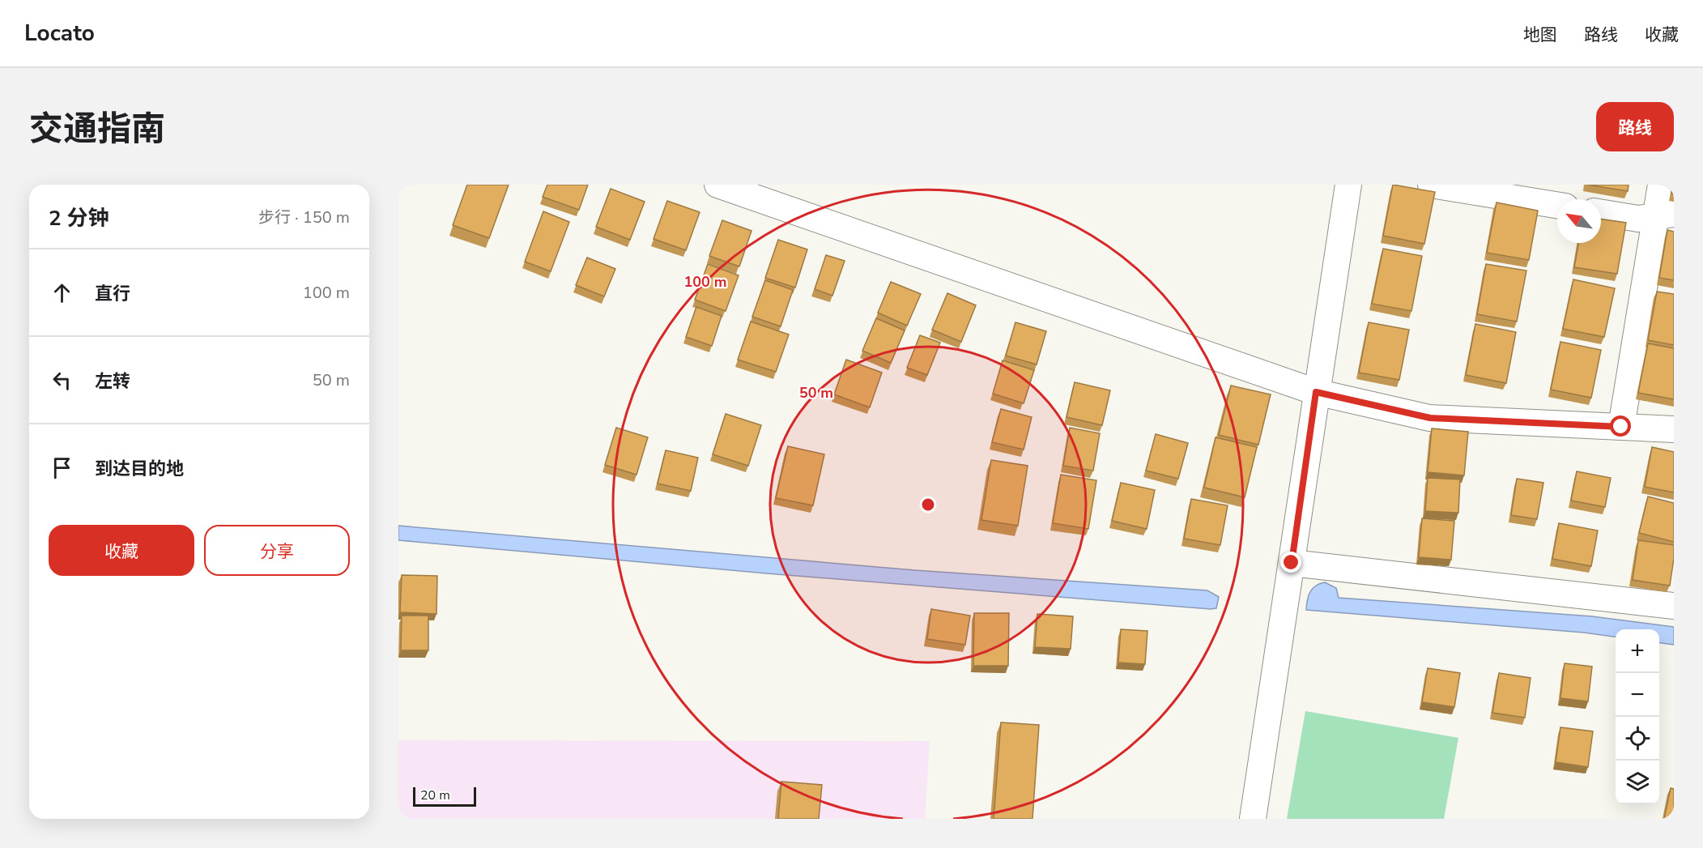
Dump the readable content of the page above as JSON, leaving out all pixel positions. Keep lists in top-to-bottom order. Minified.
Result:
{"scale_bar":"20 m","north":"top left","page":{"header":"Locato","nav":["地图","路线","收藏"],"title":"交通指南","buttons":["路线",["收藏","分享"]],"heading":["2 分钟","步行 · 150 m"],"list":[["直行","100 m"],["左转","50 m"],"到达目的地"],"map_buttons":["+","−"],"scale":"20 m"},"rings":["100 m","50 m"]}
